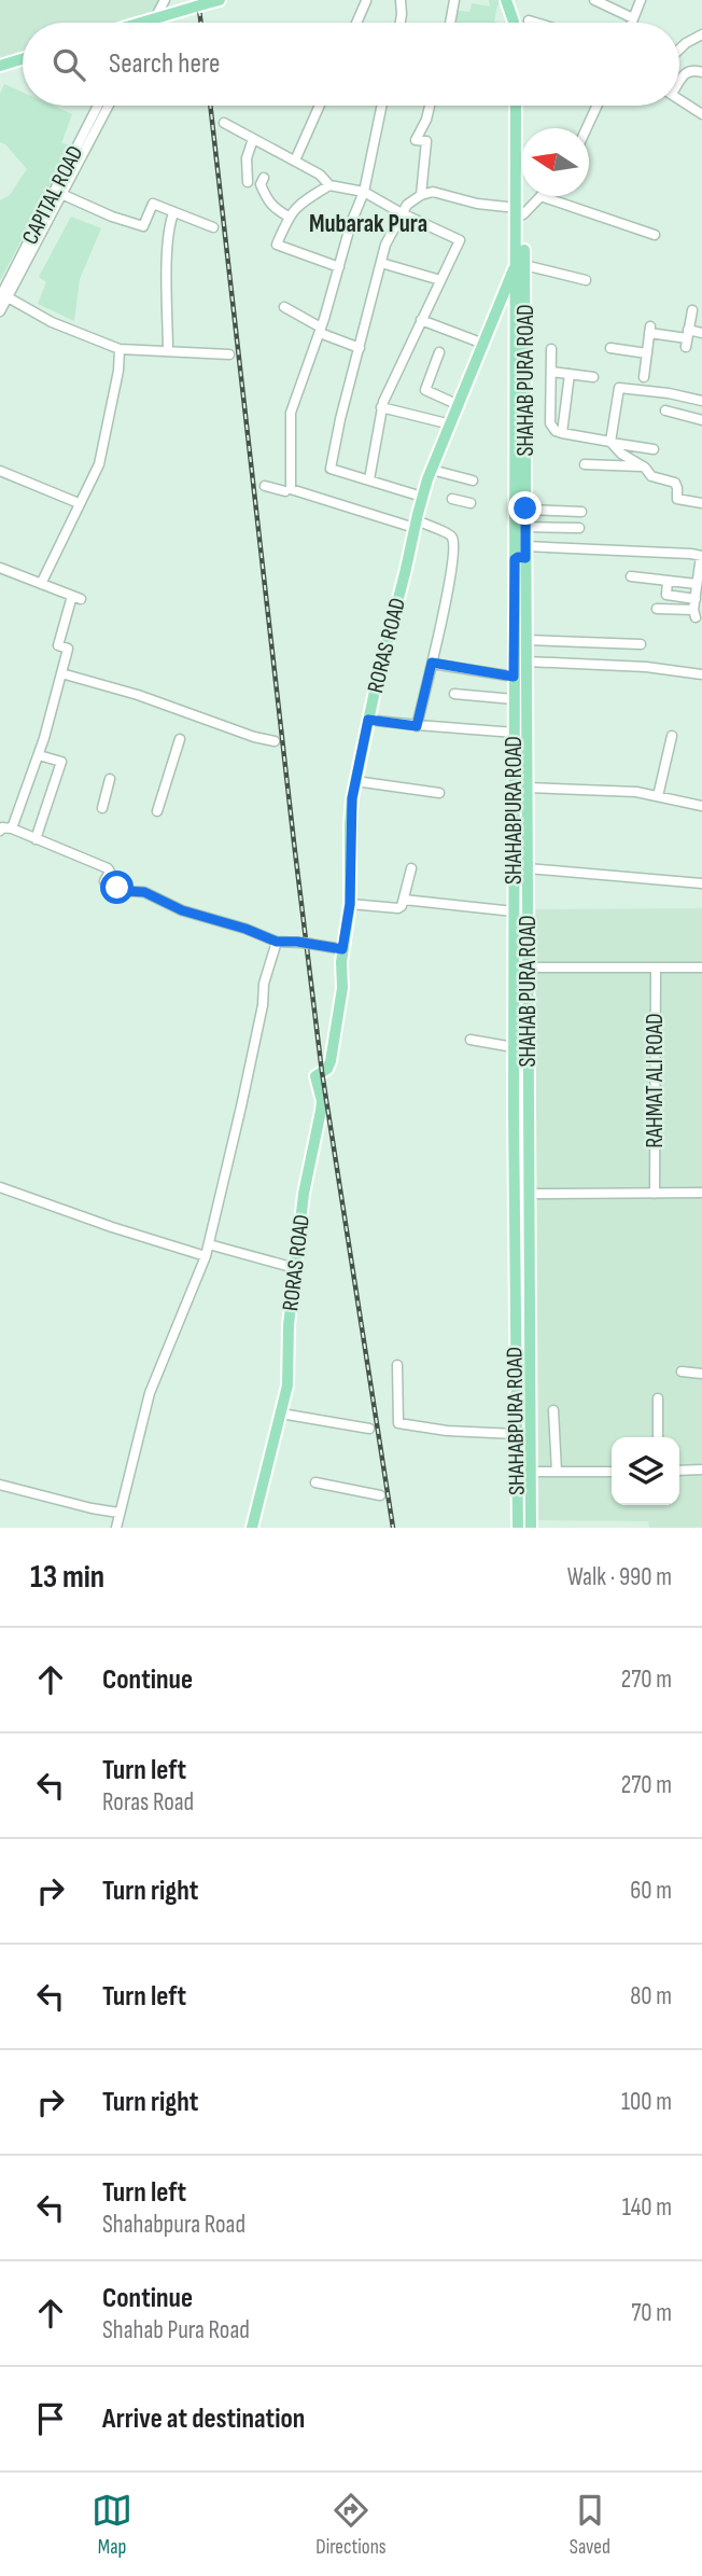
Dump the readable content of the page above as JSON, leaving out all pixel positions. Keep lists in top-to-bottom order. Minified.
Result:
{"streets":{"main road":["SHAHAB PURA ROAD","RORAS ROAD","SHAHABPURA ROAD"],"street":["CAPITAL ROAD","RAHMAT ALI ROAD"]},"crossings":[["SHAHAB PURA ROAD","RORAS ROAD"],["SHAHAB PURA ROAD","SHAHABPURA ROAD"],["RORAS ROAD","SHAHABPURA ROAD"]],"districts":["Mubarak Pura"],"north":"left","page":{"search":"Search here","heading":["13 min","Walk · 990 m"],"list":[["Continue","270 m"],["Turn left","Roras Road","270 m"],["Turn right","60 m"],["Turn left","80 m"],["Turn right","100 m"],["Turn left","Shahabpura Road","140 m"],["Continue","Shahab Pura Road","70 m"],"Arrive at destination"],"nav":["Map","Directions","Saved"]}}
